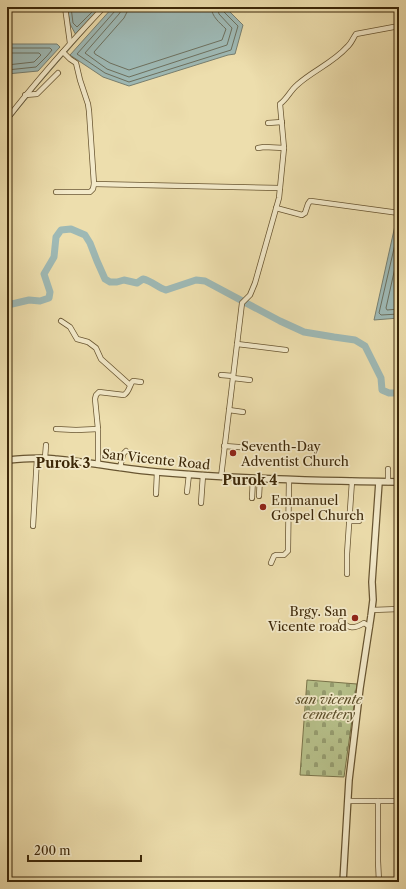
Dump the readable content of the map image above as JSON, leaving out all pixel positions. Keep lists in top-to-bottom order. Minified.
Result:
{"streets":{"street":["San Vicente Road"]},"districts":["Purok 3","Purok 4"],"parks":["san vicente cemetery"],"places":["Seventh-Day Adventist Church","Emmanuel Gospel Church","Brgy. San Vicente road"],"scale_bar":"200 m"}
